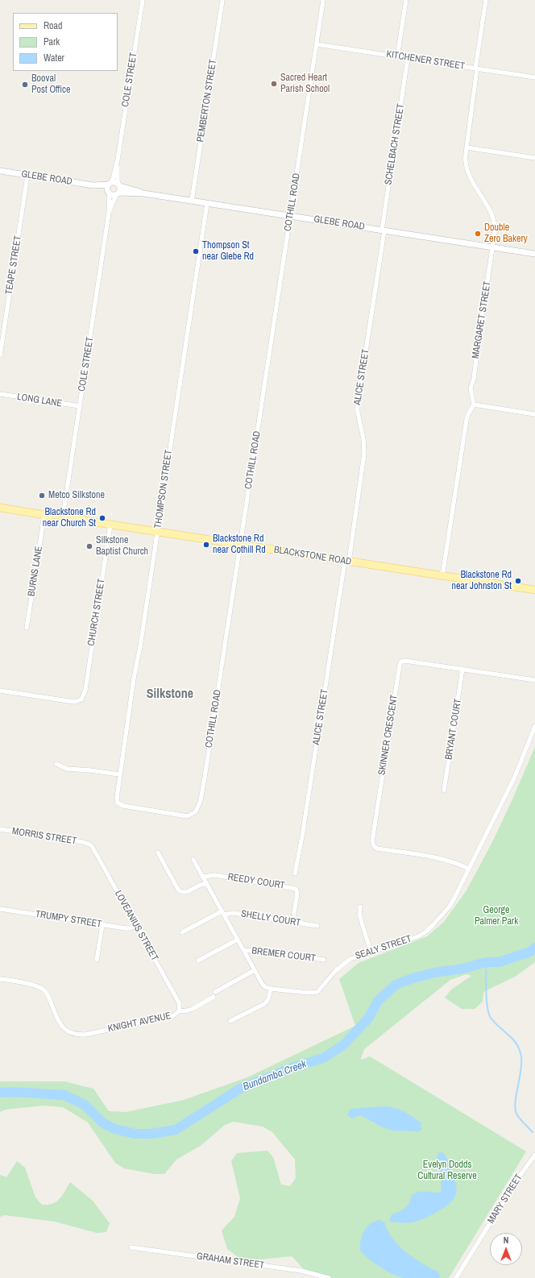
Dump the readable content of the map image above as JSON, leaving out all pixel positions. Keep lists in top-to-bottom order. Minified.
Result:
{"streets":{"main road":["BLACKSTONE ROAD"],"street":["KITCHENER STREET","COLE STREET","PEMBERTON STREET","SCHELBACH STREET","GLEBE ROAD","COTHILL ROAD","TEAPE STREET","MARGARET STREET","ALICE STREET","LONG LANE","THOMPSON STREET","BURNS LANE","CHURCH STREET","BRYANT COURT","SKINNER CRESCENT","MORRIS STREET","REEDY COURT","SHELLY COURT","TRUMPY STREET","LOVEANIUS STREET","SEALY STREET","BREMER COURT","KNIGHT AVENUE","MARY STREET","GRAHAM STREET"]},"crossings":[["KITCHENER STREET","SCHELBACH STREET"],["KITCHENER STREET","COTHILL ROAD"],["KITCHENER STREET","MARGARET STREET"],["COLE STREET","GLEBE ROAD"],["COLE STREET","LONG LANE"],["COLE STREET","BLACKSTONE ROAD"],["PEMBERTON STREET","GLEBE ROAD"],["SCHELBACH STREET","GLEBE ROAD"],["SCHELBACH STREET","ALICE STREET"],["GLEBE ROAD","COTHILL ROAD"],["GLEBE ROAD","TEAPE STREET"],["GLEBE ROAD","MARGARET STREET"],["GLEBE ROAD","ALICE STREET"],["GLEBE ROAD","THOMPSON STREET"],["COTHILL ROAD","THOMPSON STREET"],["COTHILL ROAD","BLACKSTONE ROAD"],["ALICE STREET","BLACKSTONE ROAD"],["THOMPSON STREET","BLACKSTONE ROAD"],["BLACKSTONE ROAD","BURNS LANE"],["BLACKSTONE ROAD","CHURCH STREET"],["BRYANT COURT","SKINNER CRESCENT"],["SKINNER CRESCENT","SEALY STREET"],["MORRIS STREET","LOVEANIUS STREET"],["REEDY COURT","SHELLY COURT"],["TRUMPY STREET","LOVEANIUS STREET"],["LOVEANIUS STREET","KNIGHT AVENUE"]],"districts":["Silkstone"],"water":["Bundamba Creek"],"parks":["George Palmer Park","Evelyn Dodds Cultural Reserve"],"places":["Sacred Heart Parish School","Booval Post Office","Double Zero Bakery","Thompson St near Glebe Rd","Metco Silkstone","Blackstone Rd near Church St","Blackstone Rd near Cothill Rd","Silkstone Baptist Church","Blackstone Rd near Johnston St"],"legend":["Road","Park","Water"],"north":"top"}
